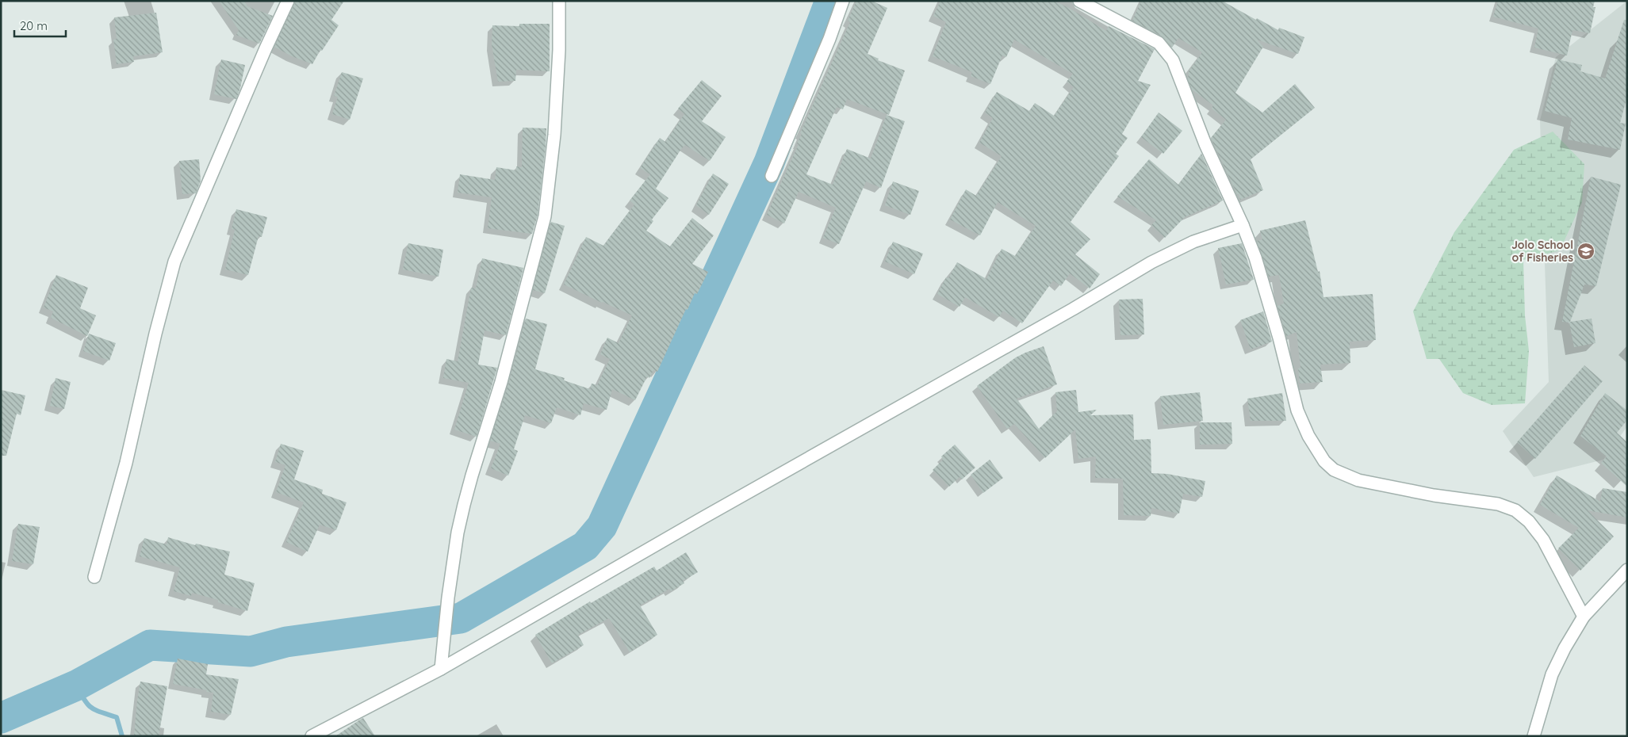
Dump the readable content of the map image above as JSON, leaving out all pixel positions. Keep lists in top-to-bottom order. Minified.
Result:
{"places":{"school or university":["Jolo School of Fisheries"]},"scale_bar":"20 m"}
